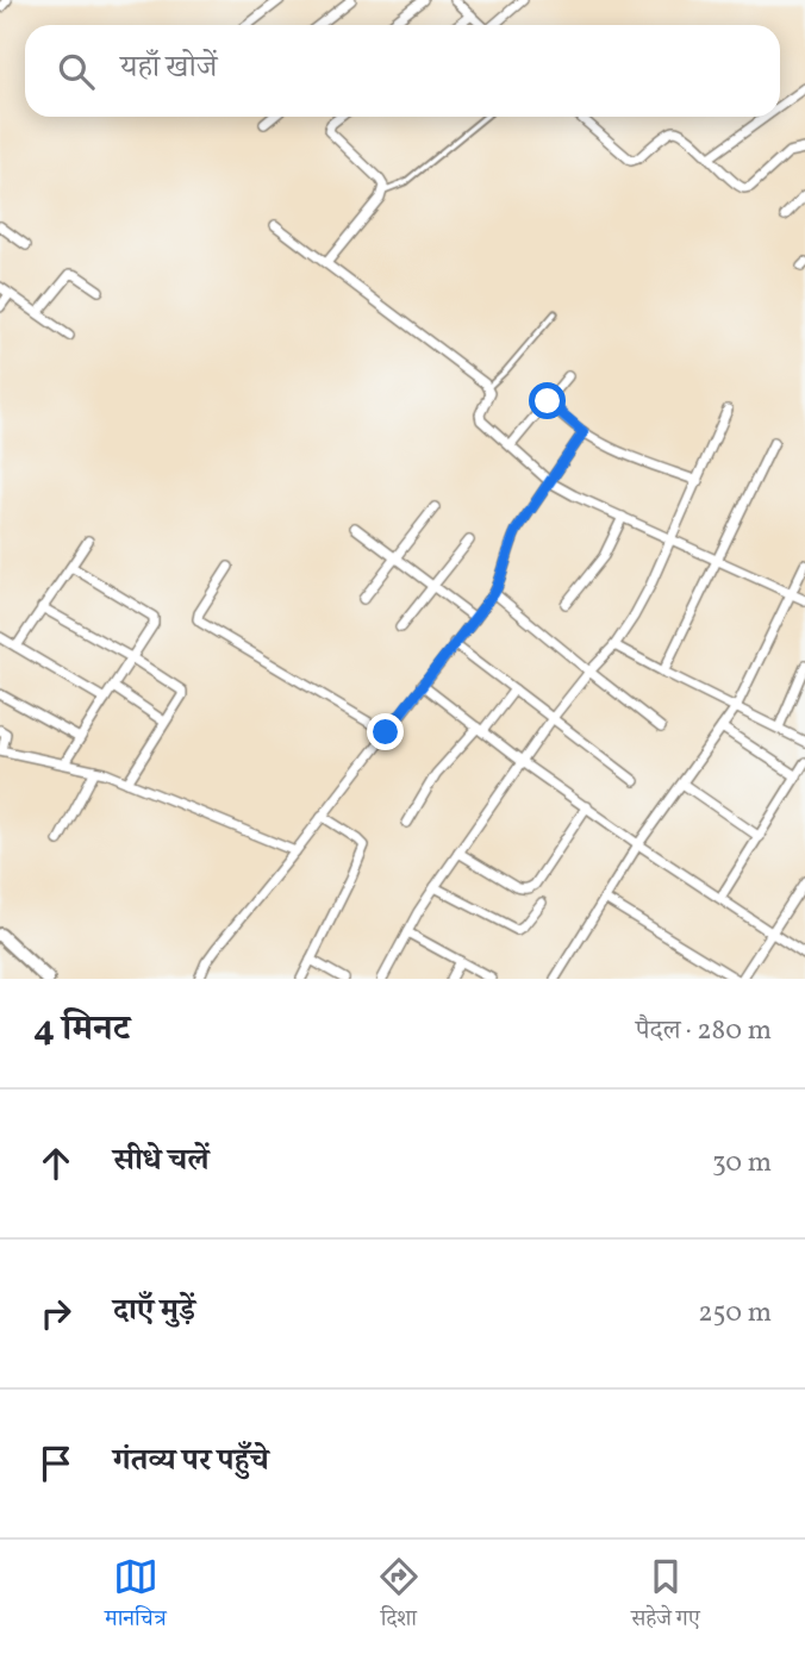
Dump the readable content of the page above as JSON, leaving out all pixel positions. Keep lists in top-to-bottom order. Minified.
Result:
{"page":{"search":"यहाँ खोजें","heading":["4 मिनट","पैदल · 280 m"],"list":[["सीधे चलें","30 m"],["दाएँ मुड़ें","250 m"],"गंतव्य पर पहुँचे"],"nav":["मानचित्र","दिशा","सहेजे गए"]}}
